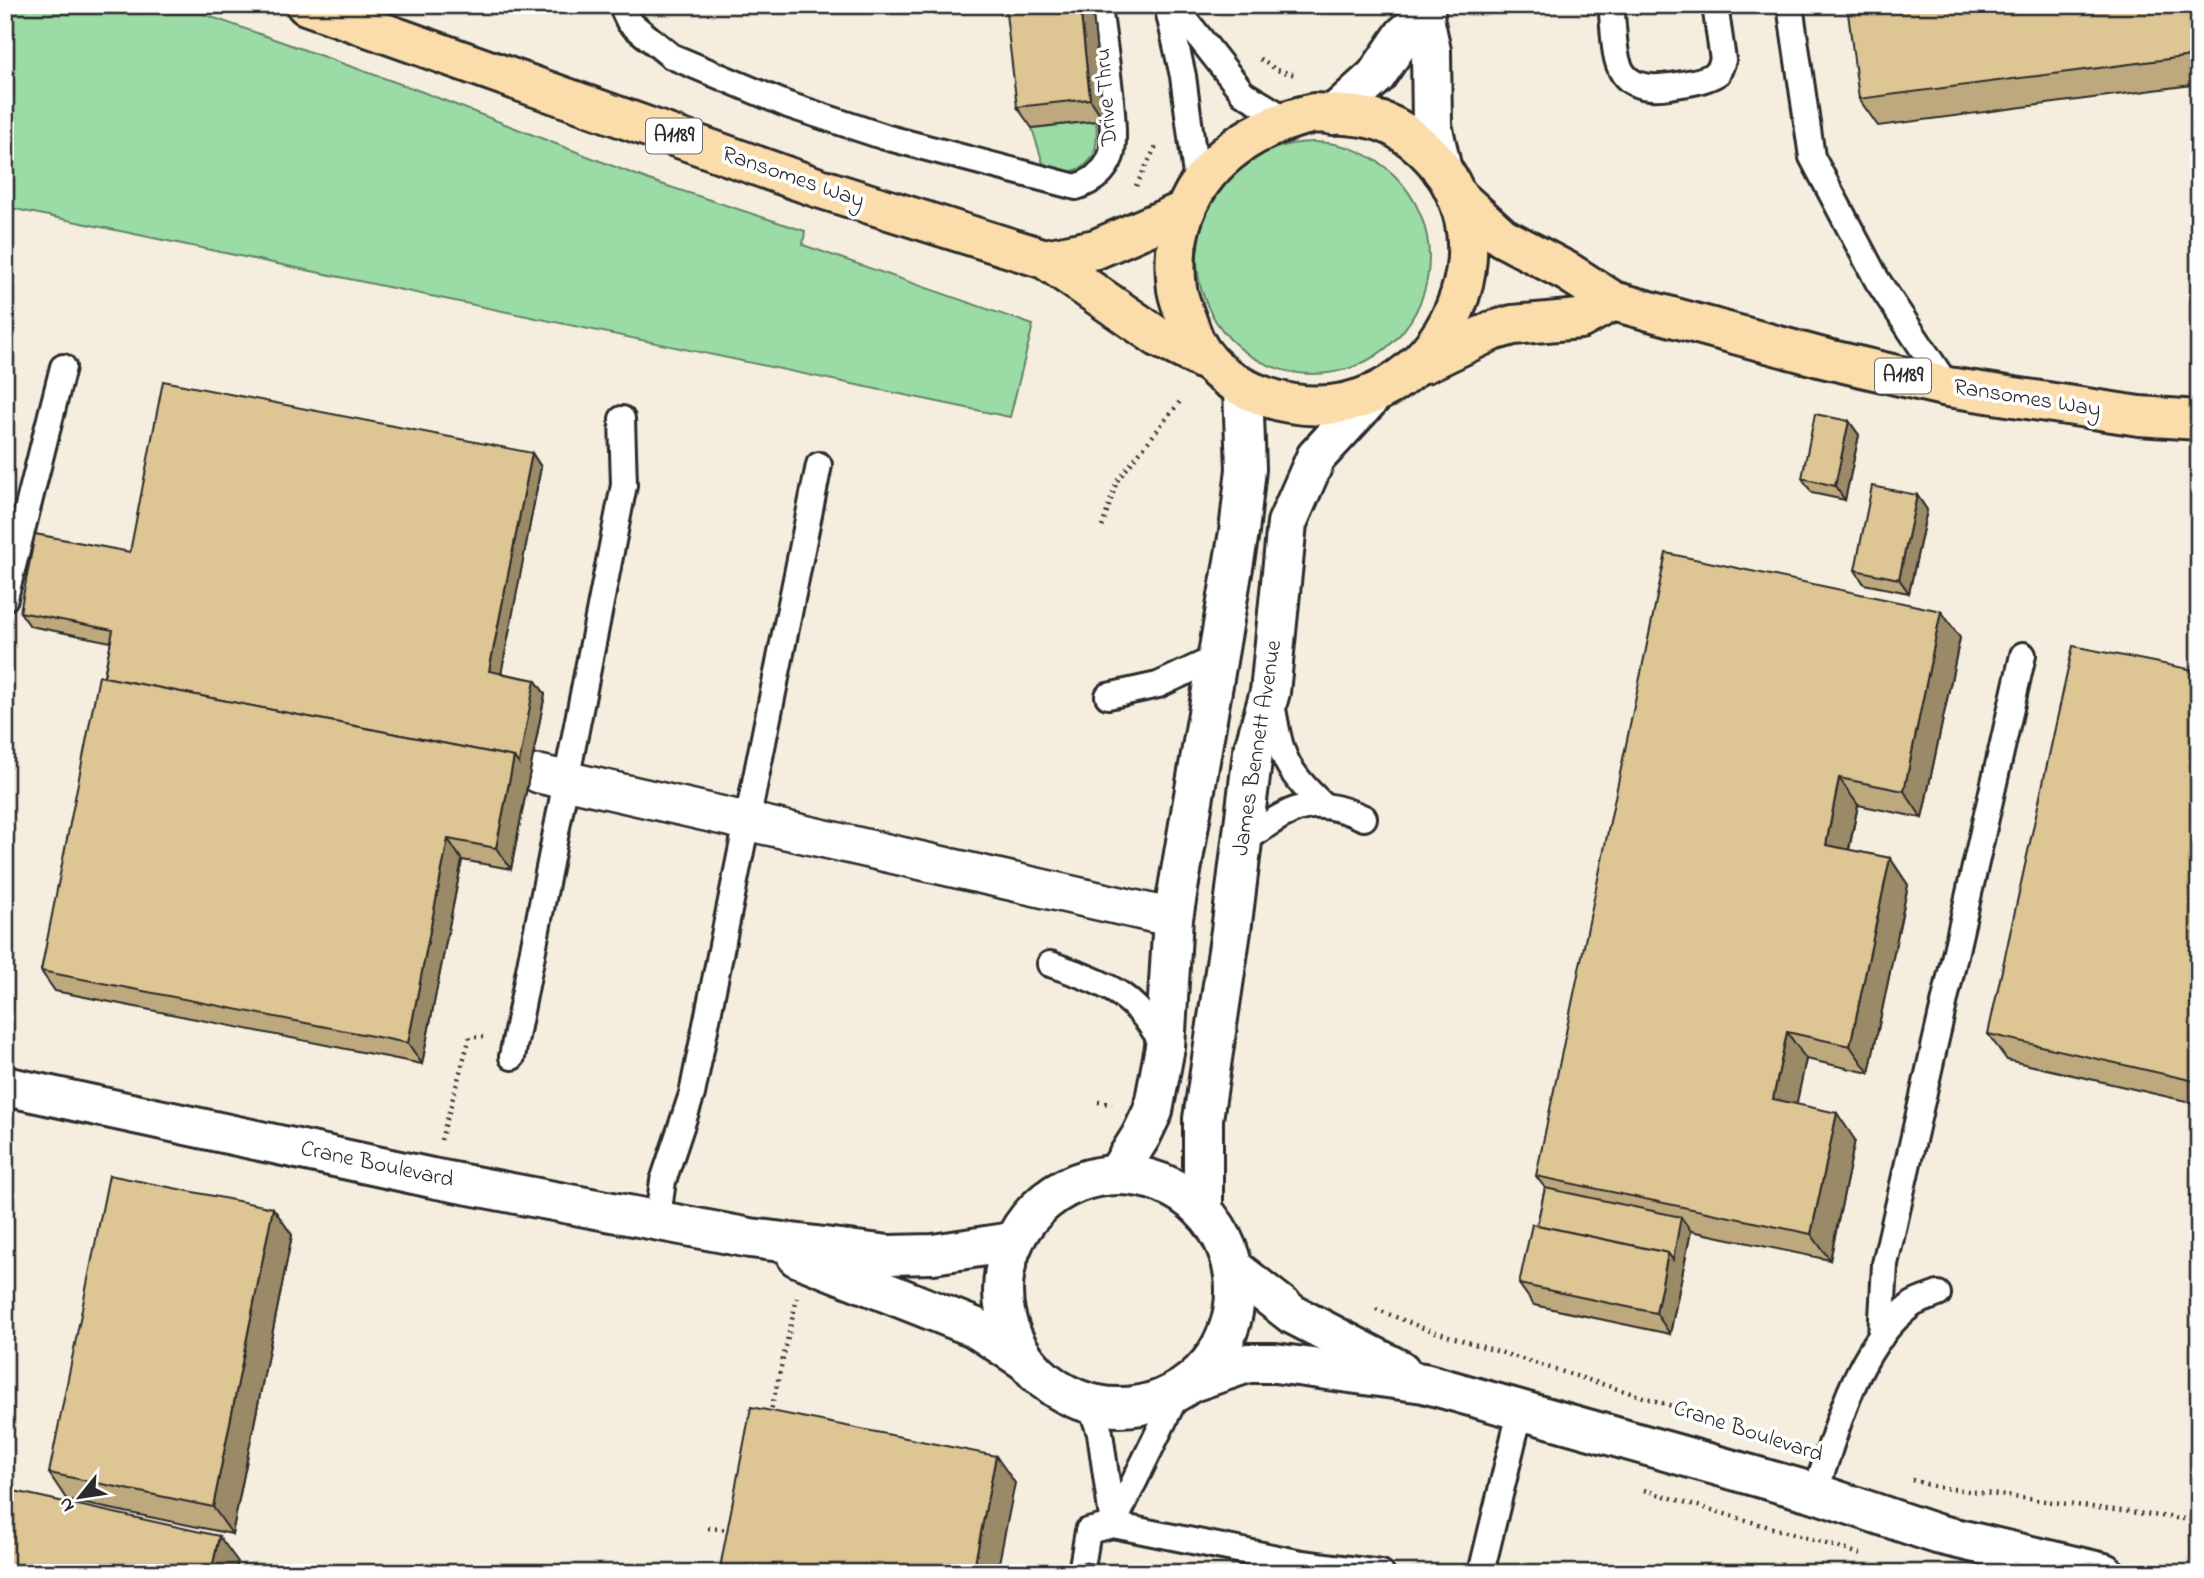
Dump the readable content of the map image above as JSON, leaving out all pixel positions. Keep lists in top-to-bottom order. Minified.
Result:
{"streets":{"main road":["A1189","Ransomes Way"],"street":["James Bennett Avenue","Crane Boulevard"],"lane":["Drive Thru"]},"crossings":[["James Bennett Avenue","Crane Boulevard"]],"north":"bottom left"}
